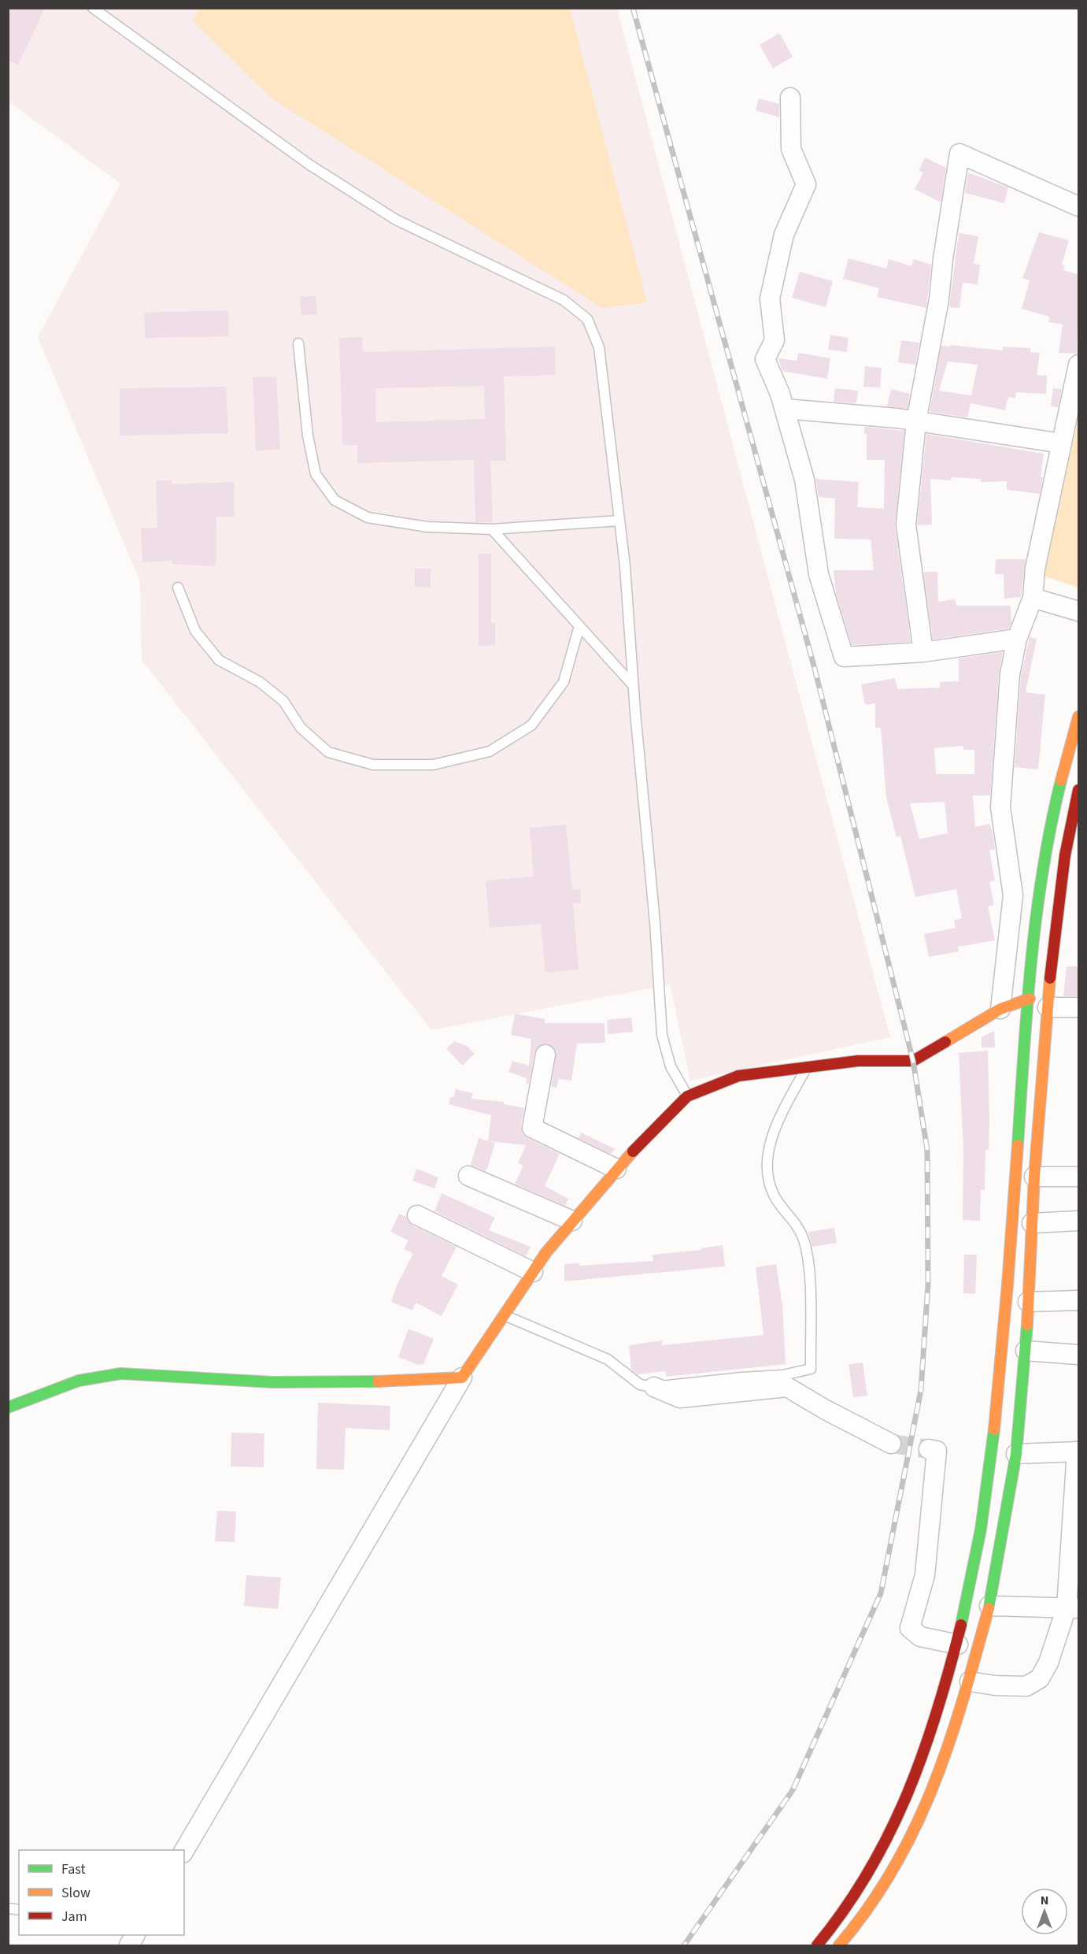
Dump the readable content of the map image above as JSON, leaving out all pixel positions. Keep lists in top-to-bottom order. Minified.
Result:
{"legend":["Fast","Slow","Jam"],"north":"top"}
